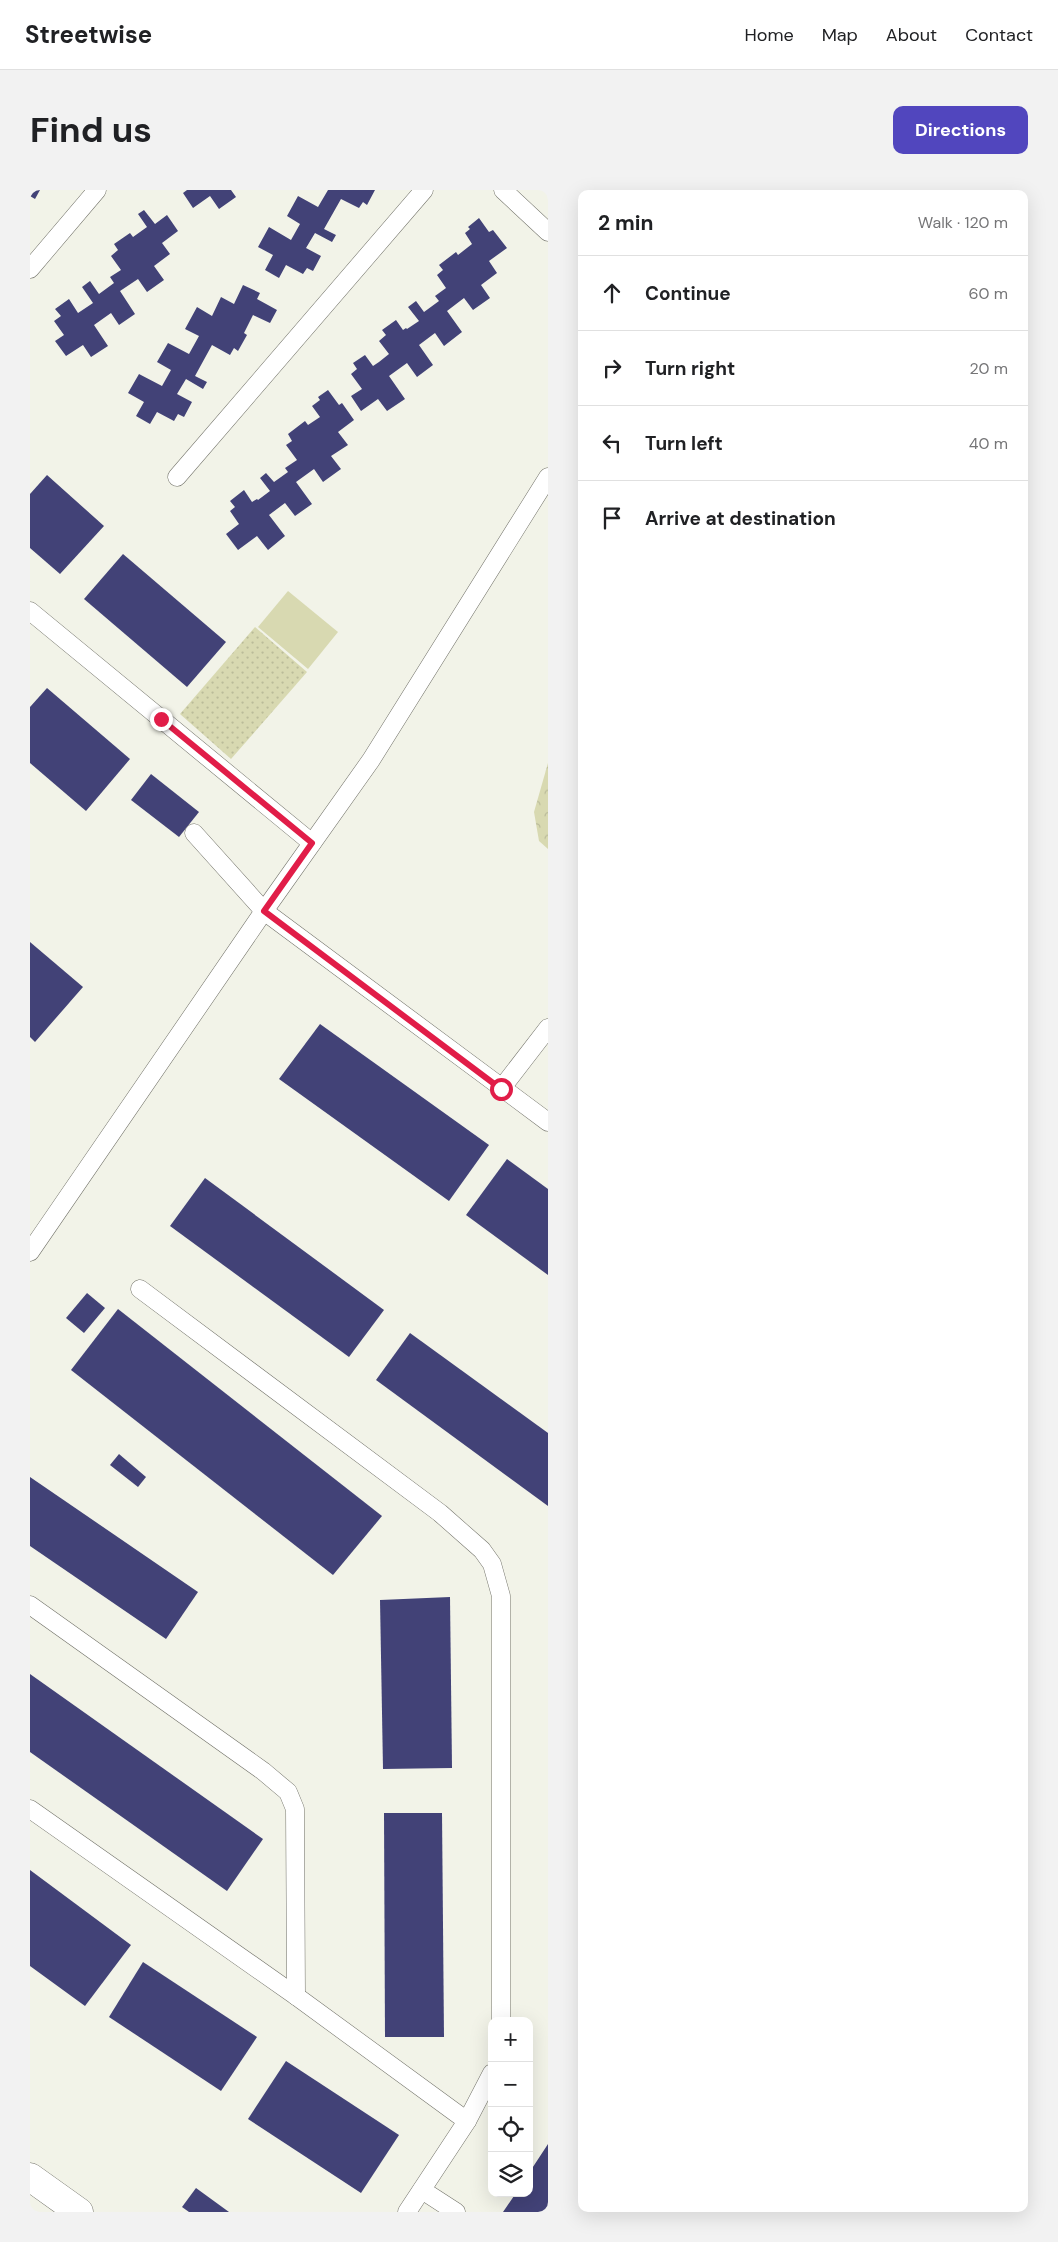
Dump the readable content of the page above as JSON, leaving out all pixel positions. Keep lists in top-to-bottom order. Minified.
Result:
{"page":{"header":"Streetwise","nav":["Home","Map","About","Contact"],"buttons":"Directions","title":"Find us","heading":["2 min","Walk · 120 m"],"list":[["Continue","60 m"],["Turn right","20 m"],["Turn left","40 m"],"Arrive at destination"],"map_buttons":["+","−"]}}
